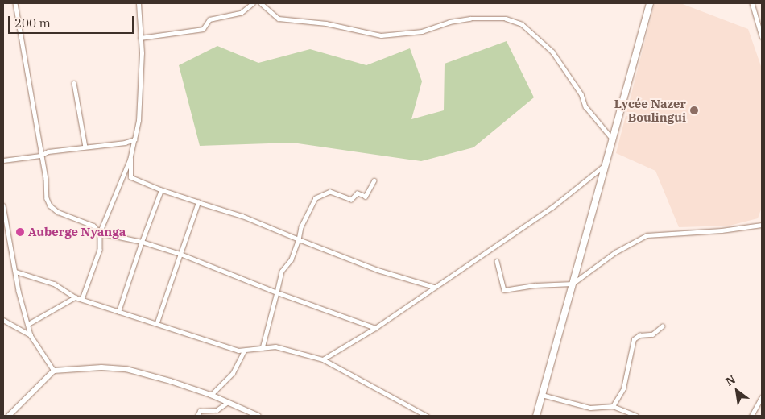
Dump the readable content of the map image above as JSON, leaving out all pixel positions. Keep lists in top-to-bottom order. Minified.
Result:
{"places":["Lycée Nazer Boulingui","Auberge Nyanga"],"scale_bar":"200 m","north":"top left"}
